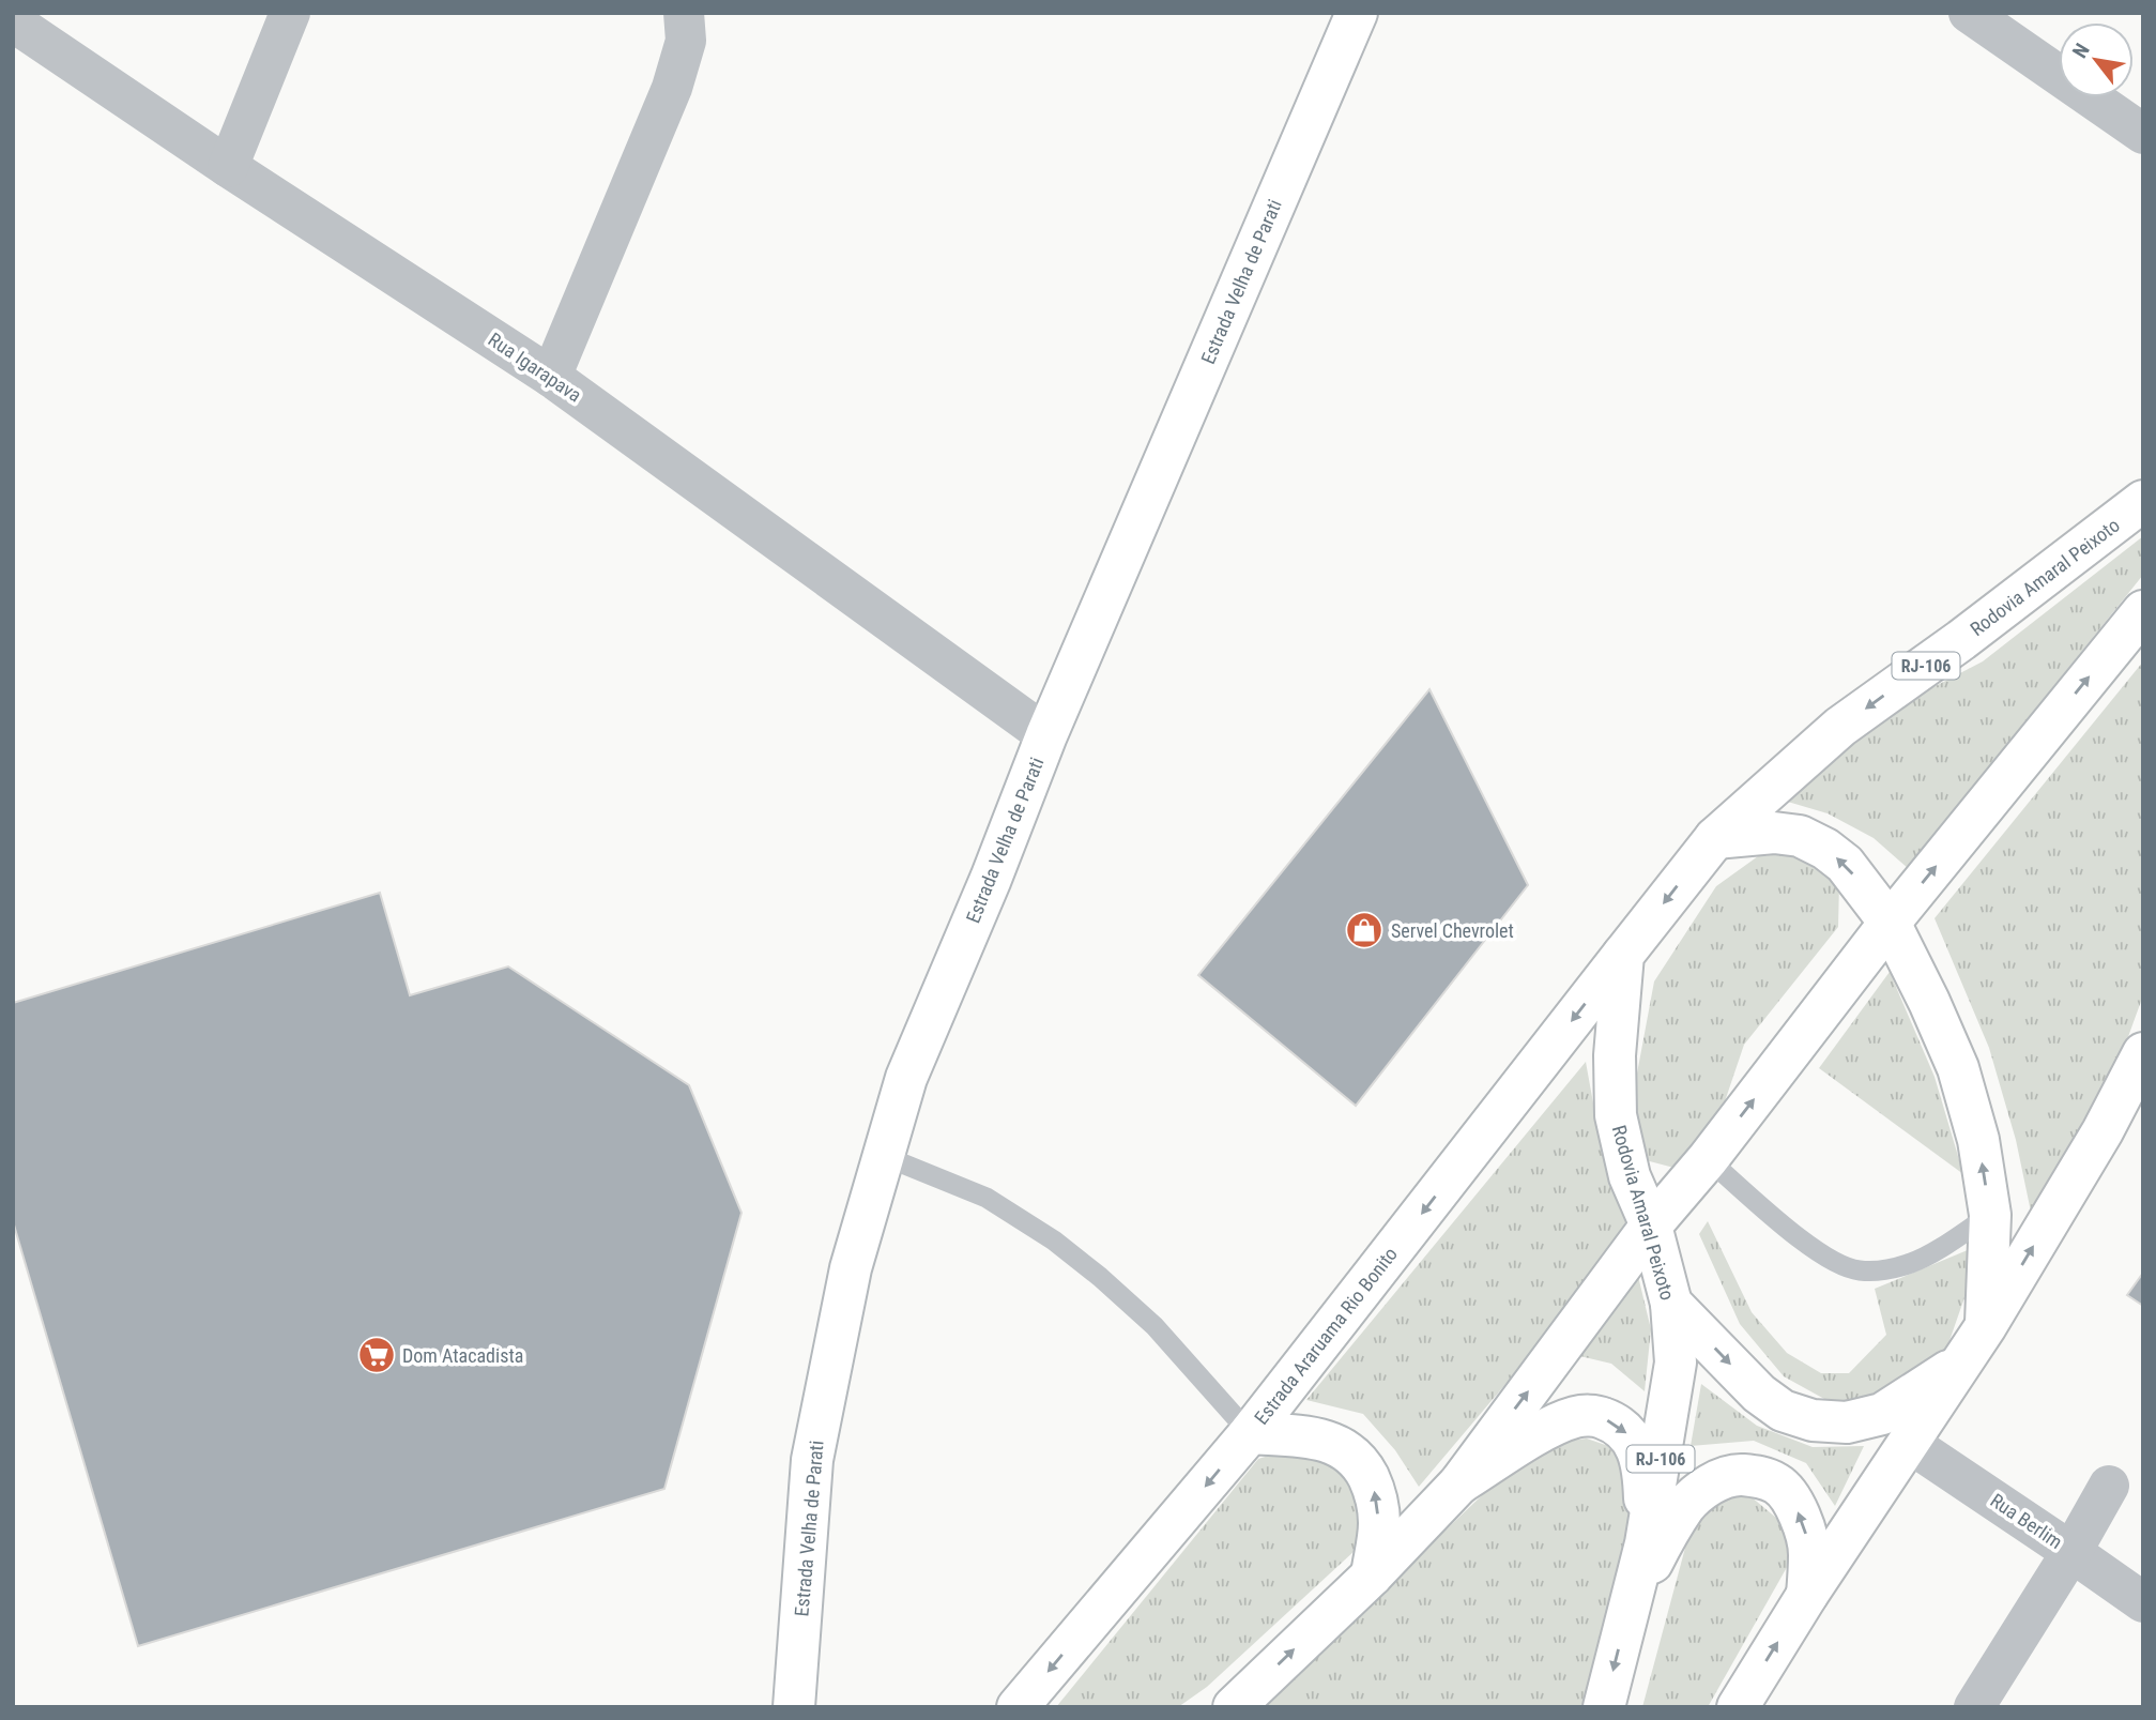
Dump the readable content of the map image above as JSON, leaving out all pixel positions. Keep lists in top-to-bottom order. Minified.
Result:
{"streets":{"main road":["Estrada Velha de Parati","Rodovia Amaral Peixoto","RJ-106","Estrada Araruama Rio Bonito"],"street":["Rua Igarapava","Rua Berlim"]},"crossings":[["Estrada Velha de Parati","Rua Igarapava"],["Rodovia Amaral Peixoto","Estrada Araruama Rio Bonito"]],"places":{"shop":["Servel Chevrolet"],"supermarket":["Dom Atacadista"]},"north":"top left"}
